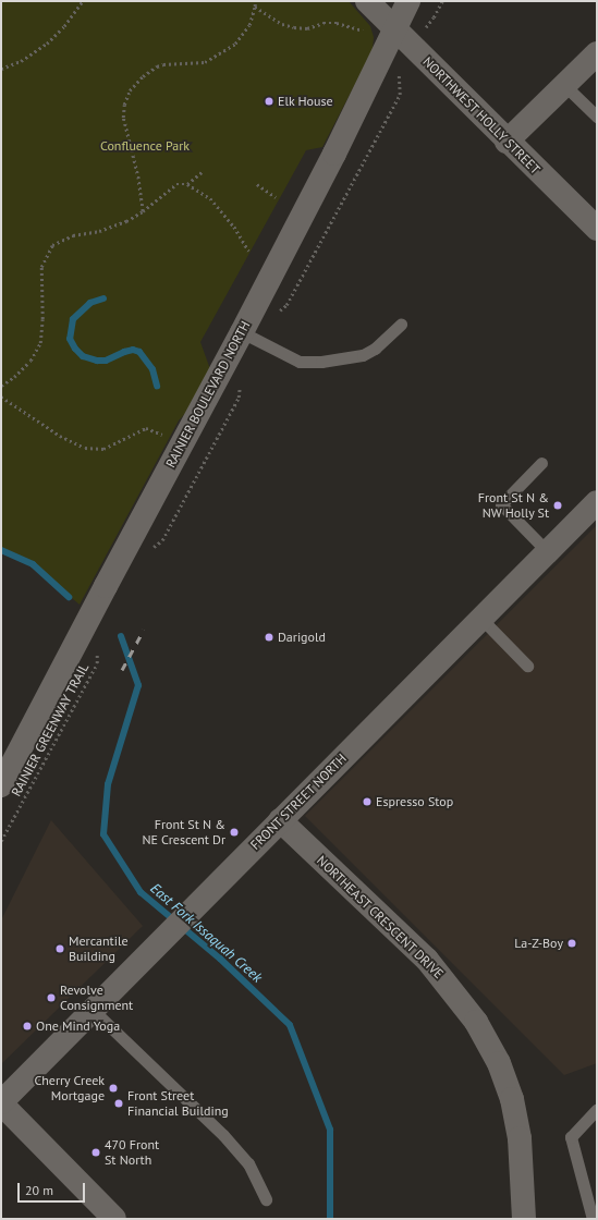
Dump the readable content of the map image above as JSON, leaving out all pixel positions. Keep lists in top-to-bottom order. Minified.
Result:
{"streets":{"street":["NORTHWEST HOLLY STREET","RAINIER BOULEVARD NORTH","FRONT STREET NORTH","NORTHEAST CRESCENT DRIVE"],"path":["RAINIER GREENWAY TRAIL"]},"crossings":[["NORTHWEST HOLLY STREET","RAINIER BOULEVARD NORTH"],["RAINIER BOULEVARD NORTH","RAINIER GREENWAY TRAIL"],["FRONT STREET NORTH","NORTHEAST CRESCENT DRIVE"]],"water":["East Fork Issaquah Creek"],"parks":["Confluence Park"],"places":["Elk House","Front St N & NW Holly St","Darigold","Espresso Stop","Front St N & NE Crescent Dr","La-Z-Boy","Mercantile Building","Revolve Consignment","One Mind Yoga","Cherry Creek Mortgage","Front Street Financial Building","470 Front St North"],"scale_bar":"20 m"}
